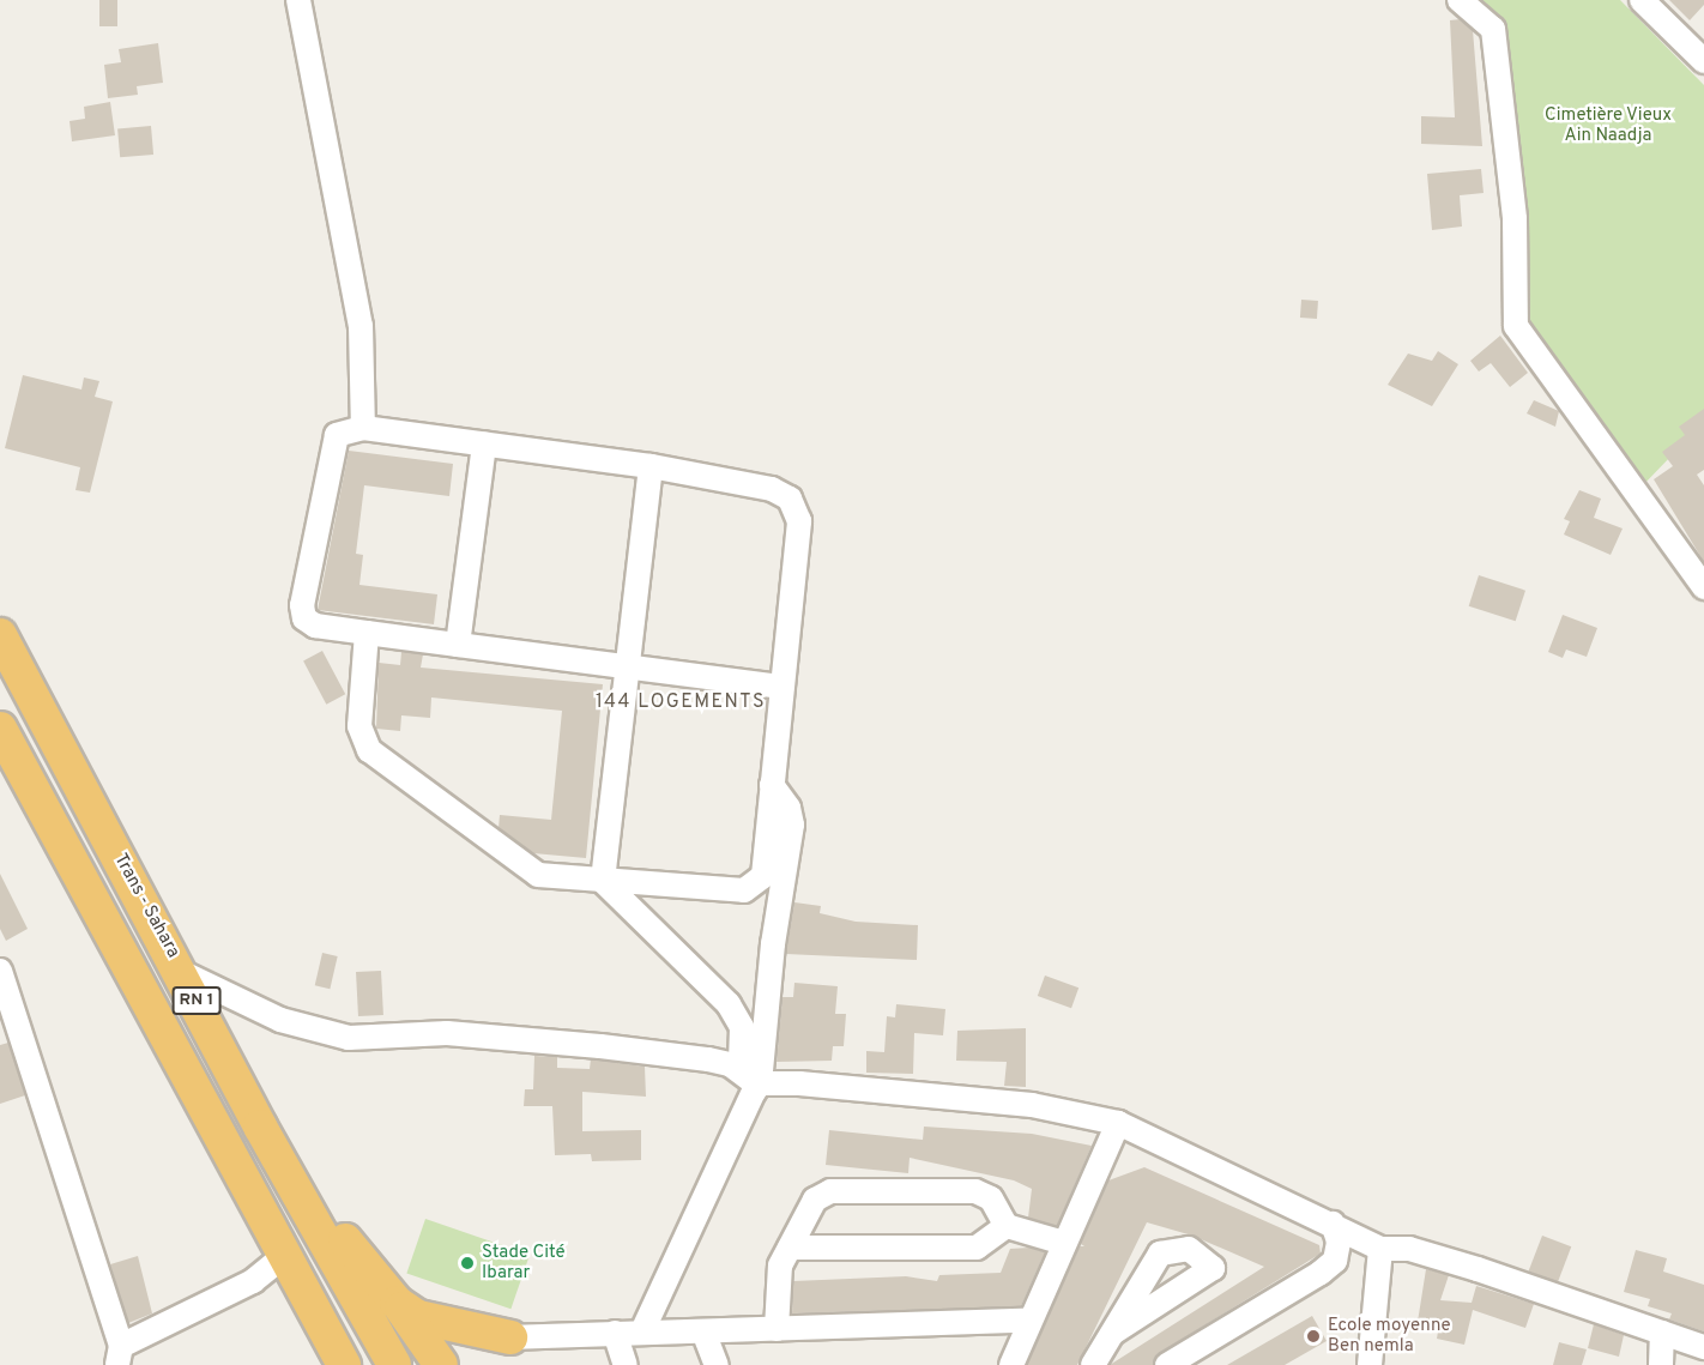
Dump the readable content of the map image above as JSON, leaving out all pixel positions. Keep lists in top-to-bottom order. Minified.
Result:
{"streets":{"highway":["Trans - Sahara","RN 1"]},"districts":["144 LOGEMENTS"],"parks":["Cimetière Vieux Ain Naadja"],"places":["Stade Cité Ibarar","Ecole moyenne Ben nemla"]}
